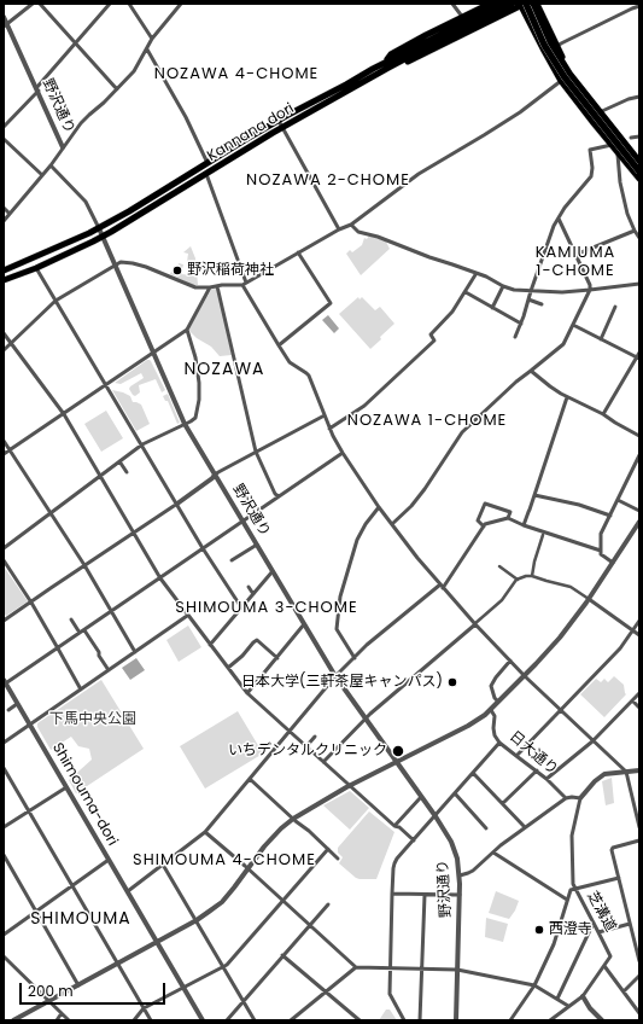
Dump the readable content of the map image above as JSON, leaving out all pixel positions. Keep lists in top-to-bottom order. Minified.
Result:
{"streets":{"main road":["Kannana dori"],"street":["野沢通り","日大通り","Shimouma-dori","芝溝道"]},"crossings":[["野沢通り","Kannana dori"]],"districts":["NOZAWA 4-CHOME","NOZAWA 2-CHOME","KAMIUMA 1-CHOME","NOZAWA","NOZAWA 1-CHOME","SHIMOUMA 3-CHOME","SHIMOUMA 4-CHOME","SHIMOUMA"],"parks":["下馬中央公園"],"places":["野沢稲荷神社","日本大学(三軒茶屋キャンパス)","いちデンタルクリニック","西澄寺"],"scale_bar":"200 m"}
